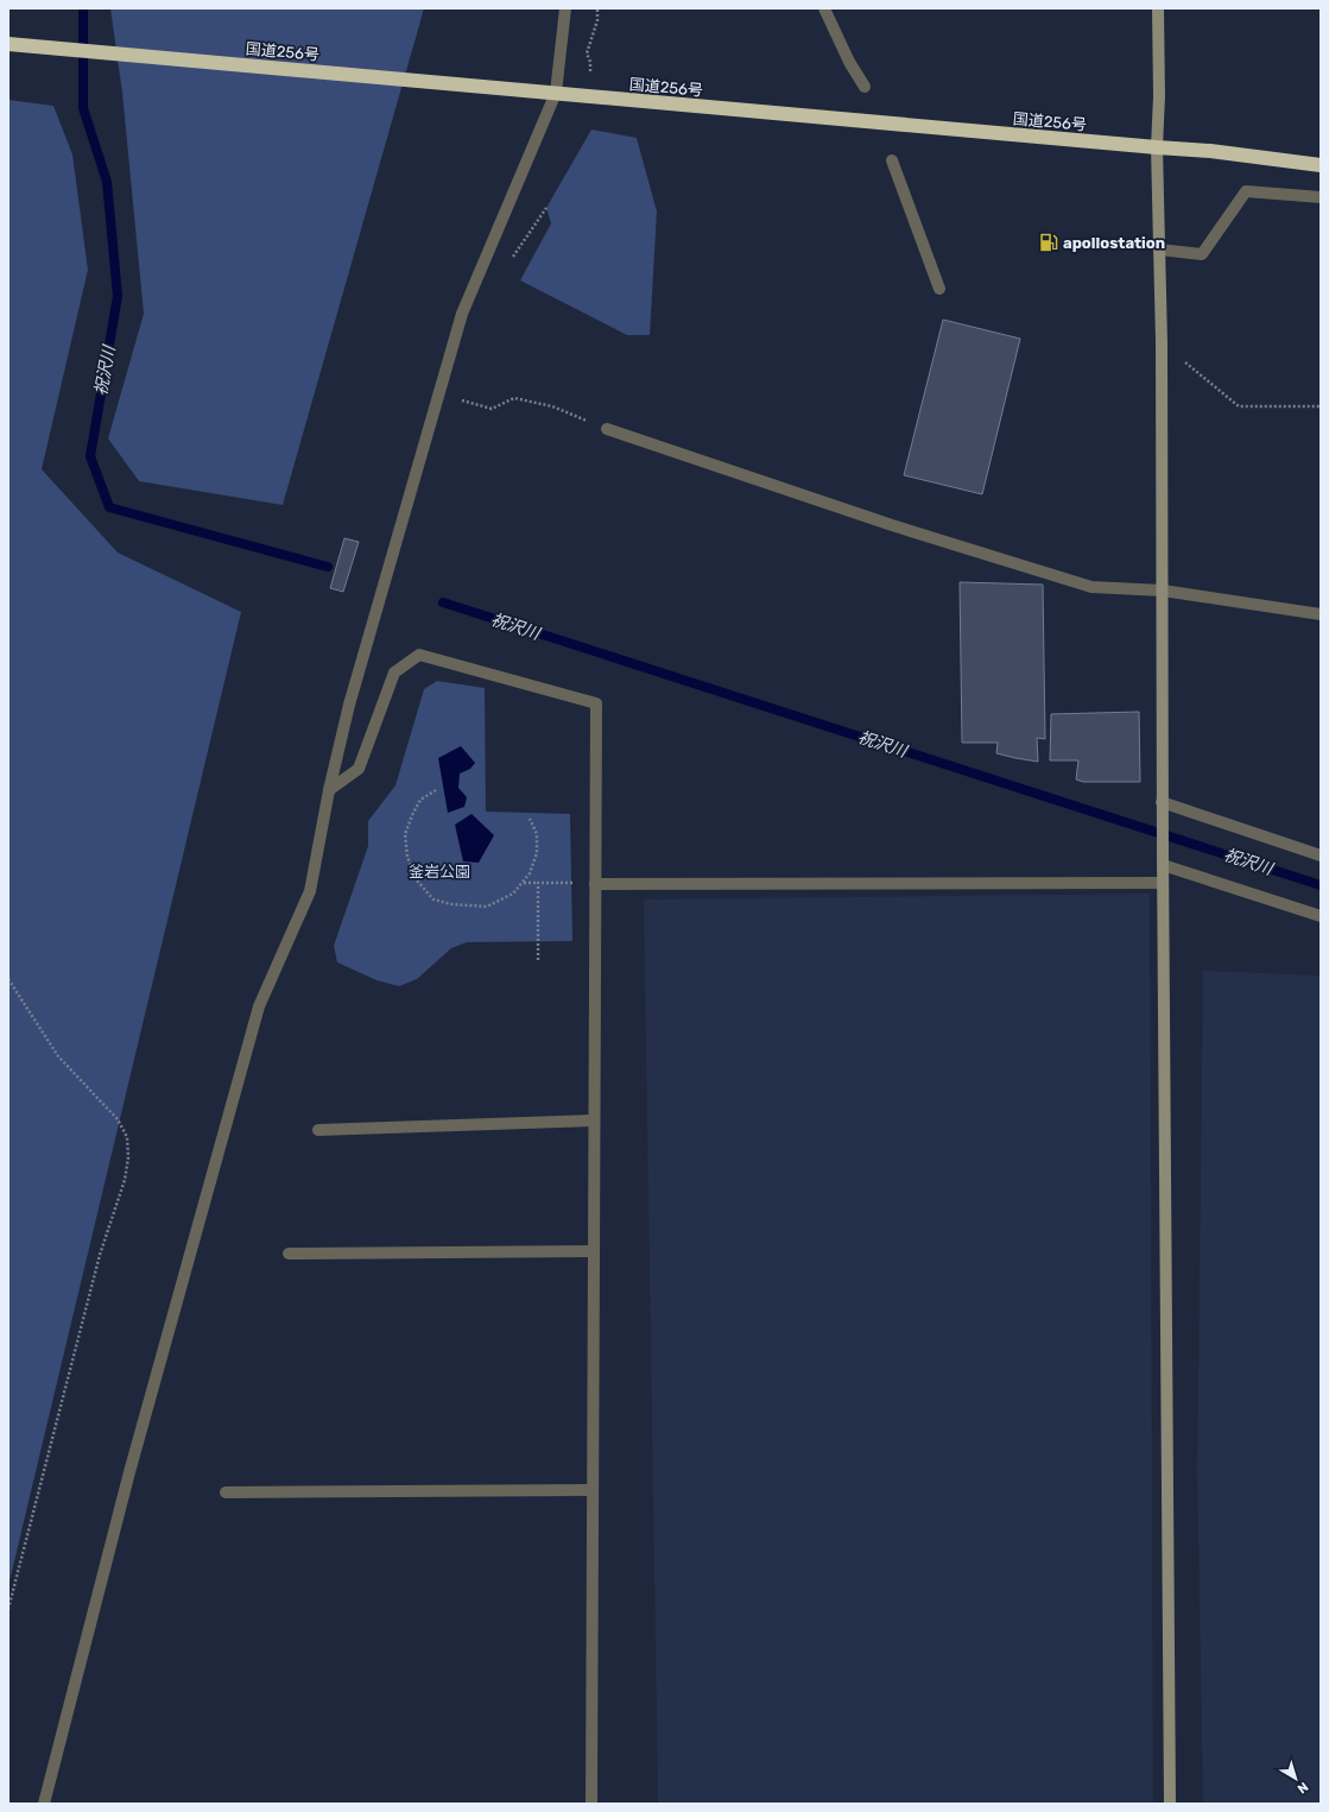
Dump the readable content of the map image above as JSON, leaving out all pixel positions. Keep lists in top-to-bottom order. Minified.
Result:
{"streets":{"highway":["国道256号"]},"water":["祝沢川"],"parks":["釜岩公園"],"places":{"fuel station":["apollostation"]},"north":"bottom right"}
